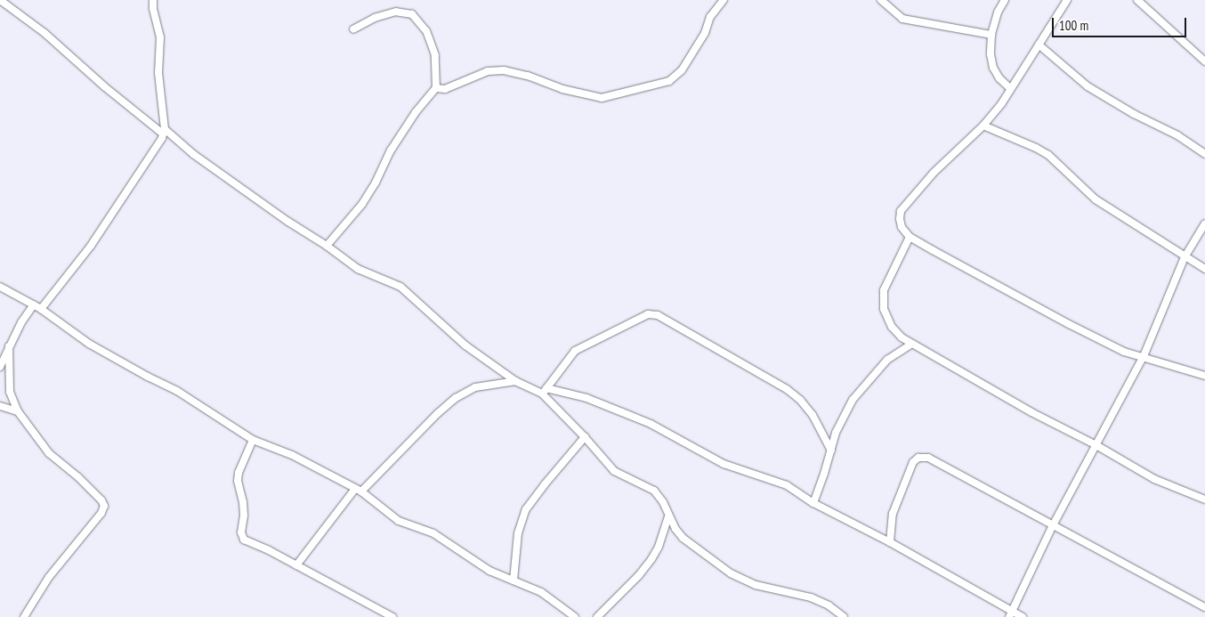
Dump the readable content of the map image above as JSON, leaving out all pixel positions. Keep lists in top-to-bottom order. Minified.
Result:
{"scale_bar":"100 m"}
